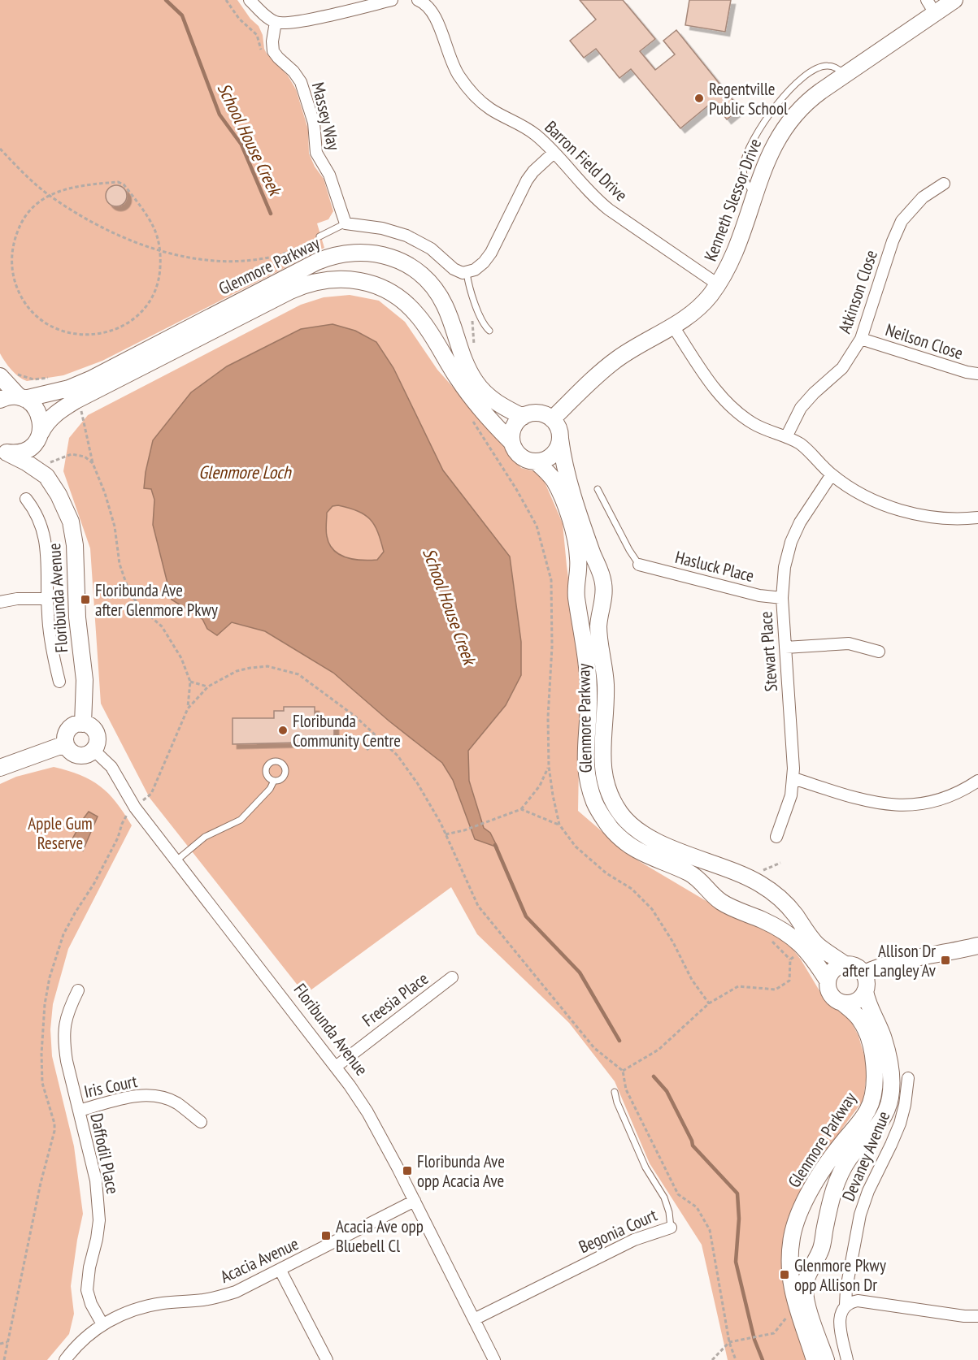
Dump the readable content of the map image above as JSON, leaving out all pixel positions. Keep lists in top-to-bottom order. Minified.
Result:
{"streets":{"main road":["Kenneth Slessor Drive","Glenmore Parkway","Floribunda Avenue"],"street":["Massey Way","Barron Field Drive","Atkinson Close","Neilson Close","Hasluck Place","Stewart Place","Freesia Place","Iris Court","Daffodil Place","Devaney Avenue","Begonia Court","Acacia Avenue"]},"crossings":[["Barron Field Drive","Kenneth Slessor Drive"],["Kenneth Slessor Drive","Glenmore Parkway"],["Glenmore Parkway","Floribunda Avenue"],["Atkinson Close","Neilson Close"],["Hasluck Place","Stewart Place"],["Floribunda Avenue","Freesia Place"],["Floribunda Avenue","Begonia Court"],["Floribunda Avenue","Acacia Avenue"],["Iris Court","Daffodil Place"],["Daffodil Place","Acacia Avenue"]],"water":["School House Creek","Glenmore Loch"],"parks":["Apple Gum Reserve"],"places":{"other":["Regentville Public School","Floribunda Community Centre"],"transit":["Floribunda Ave after Glenmore Pkwy","Allison Dr after Langley Av","Floribunda Ave opp Acacia Ave","Acacia Ave opp Bluebell Cl","Glenmore Pkwy opp Allison Dr"]}}
